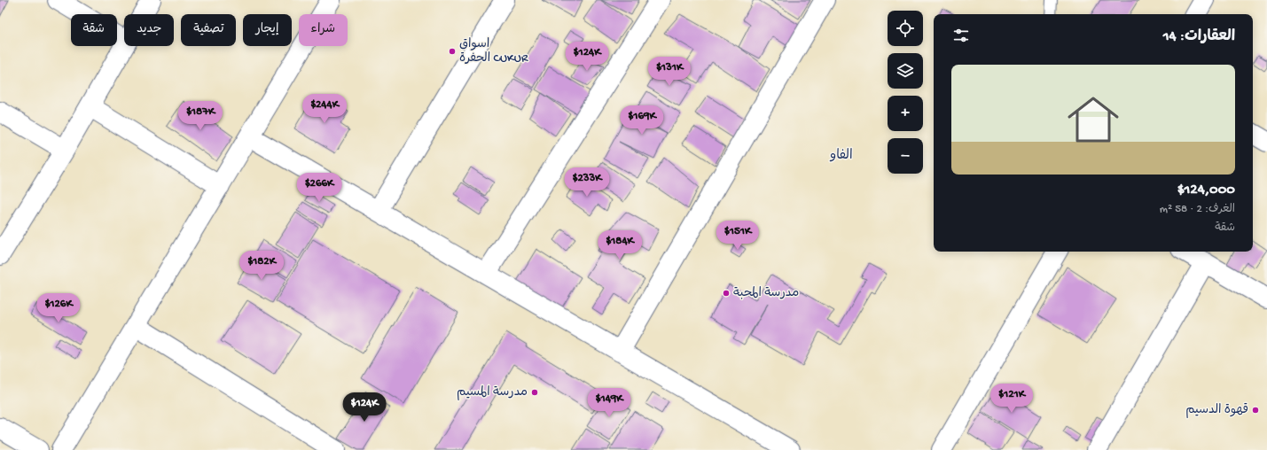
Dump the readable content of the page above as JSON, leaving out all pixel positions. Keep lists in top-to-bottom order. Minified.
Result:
{"districts":["الفاو"],"places":["اسواق الحفرة CUKUR","مدرسة المحبة","مدرسة المسيم","قهوة الدسيم"],"page":{"map_buttons":["+","−"],"chip":["شراء","إيجار","تصفية","جديد","شقة"],"heading":"العقارات: 14","price":["$124K","$131K","$244K","$187K","$169K","$233K","$266K","$151K","$184K","$182K","$126K","$121K","$149K","$124K"],"list":[{"name":"$124,000","note":"الغرف: 2 · 58 m² · شقة"}]}}
